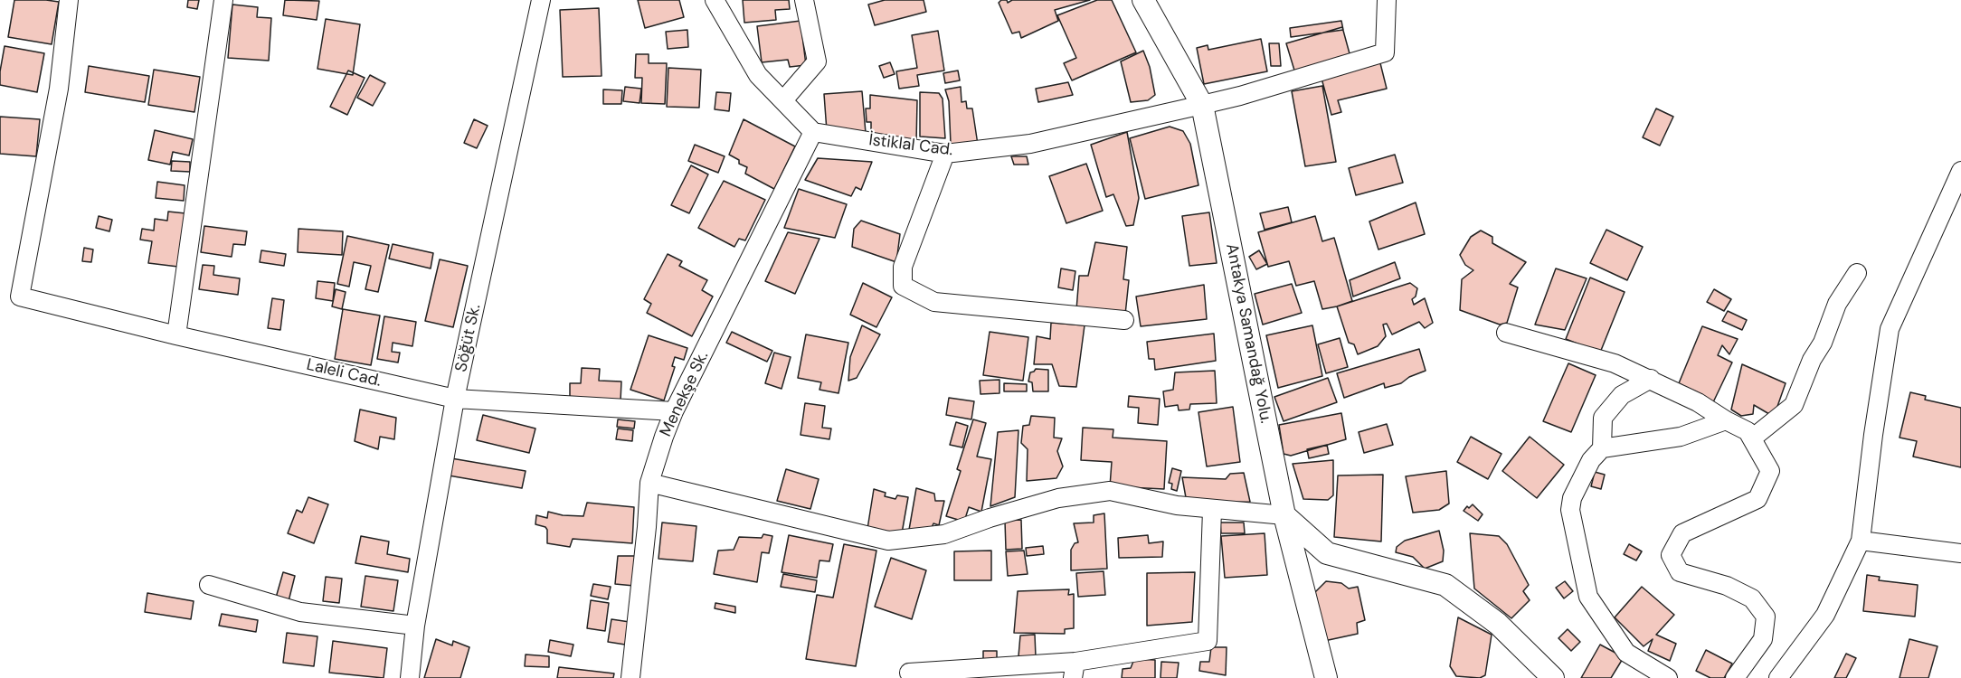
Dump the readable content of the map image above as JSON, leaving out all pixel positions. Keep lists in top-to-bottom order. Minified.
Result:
{"streets":{"street":["İstiklal Cad.","Antakya Samandağ Yolu.","Söğüt Sk.","Laleli Cad.","Menekşe Sk."]},"crossings":[["İstiklal Cad.","Antakya Samandağ Yolu."],["İstiklal Cad.","Menekşe Sk."],["Söğüt Sk.","Laleli Cad."],["Laleli Cad.","Menekşe Sk."]]}
